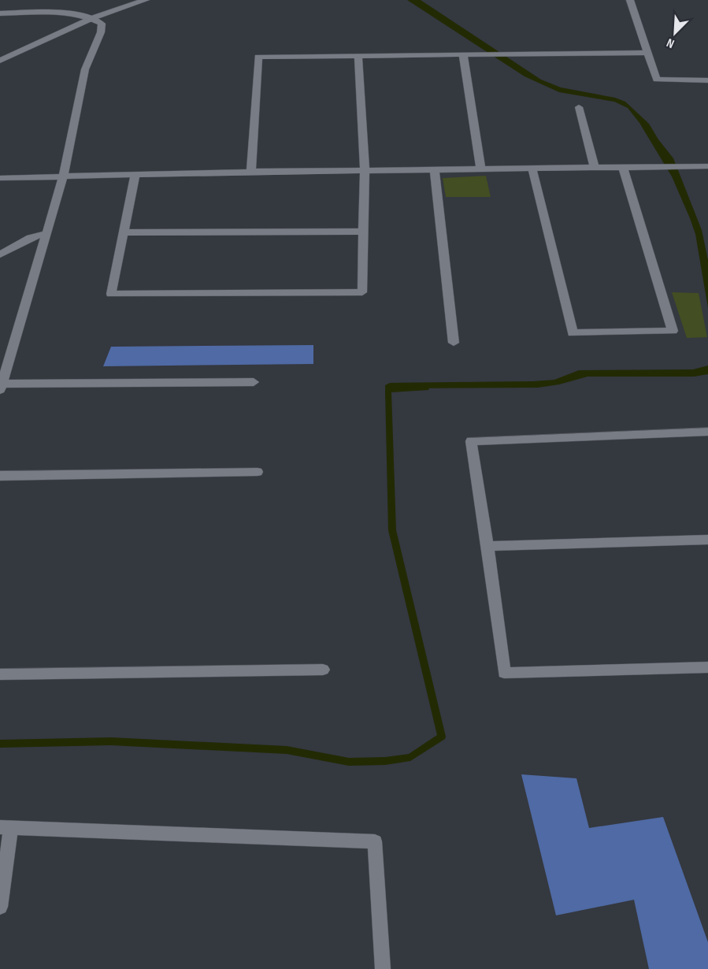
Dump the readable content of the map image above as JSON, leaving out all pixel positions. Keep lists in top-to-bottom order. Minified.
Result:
{"north":"bottom left"}
